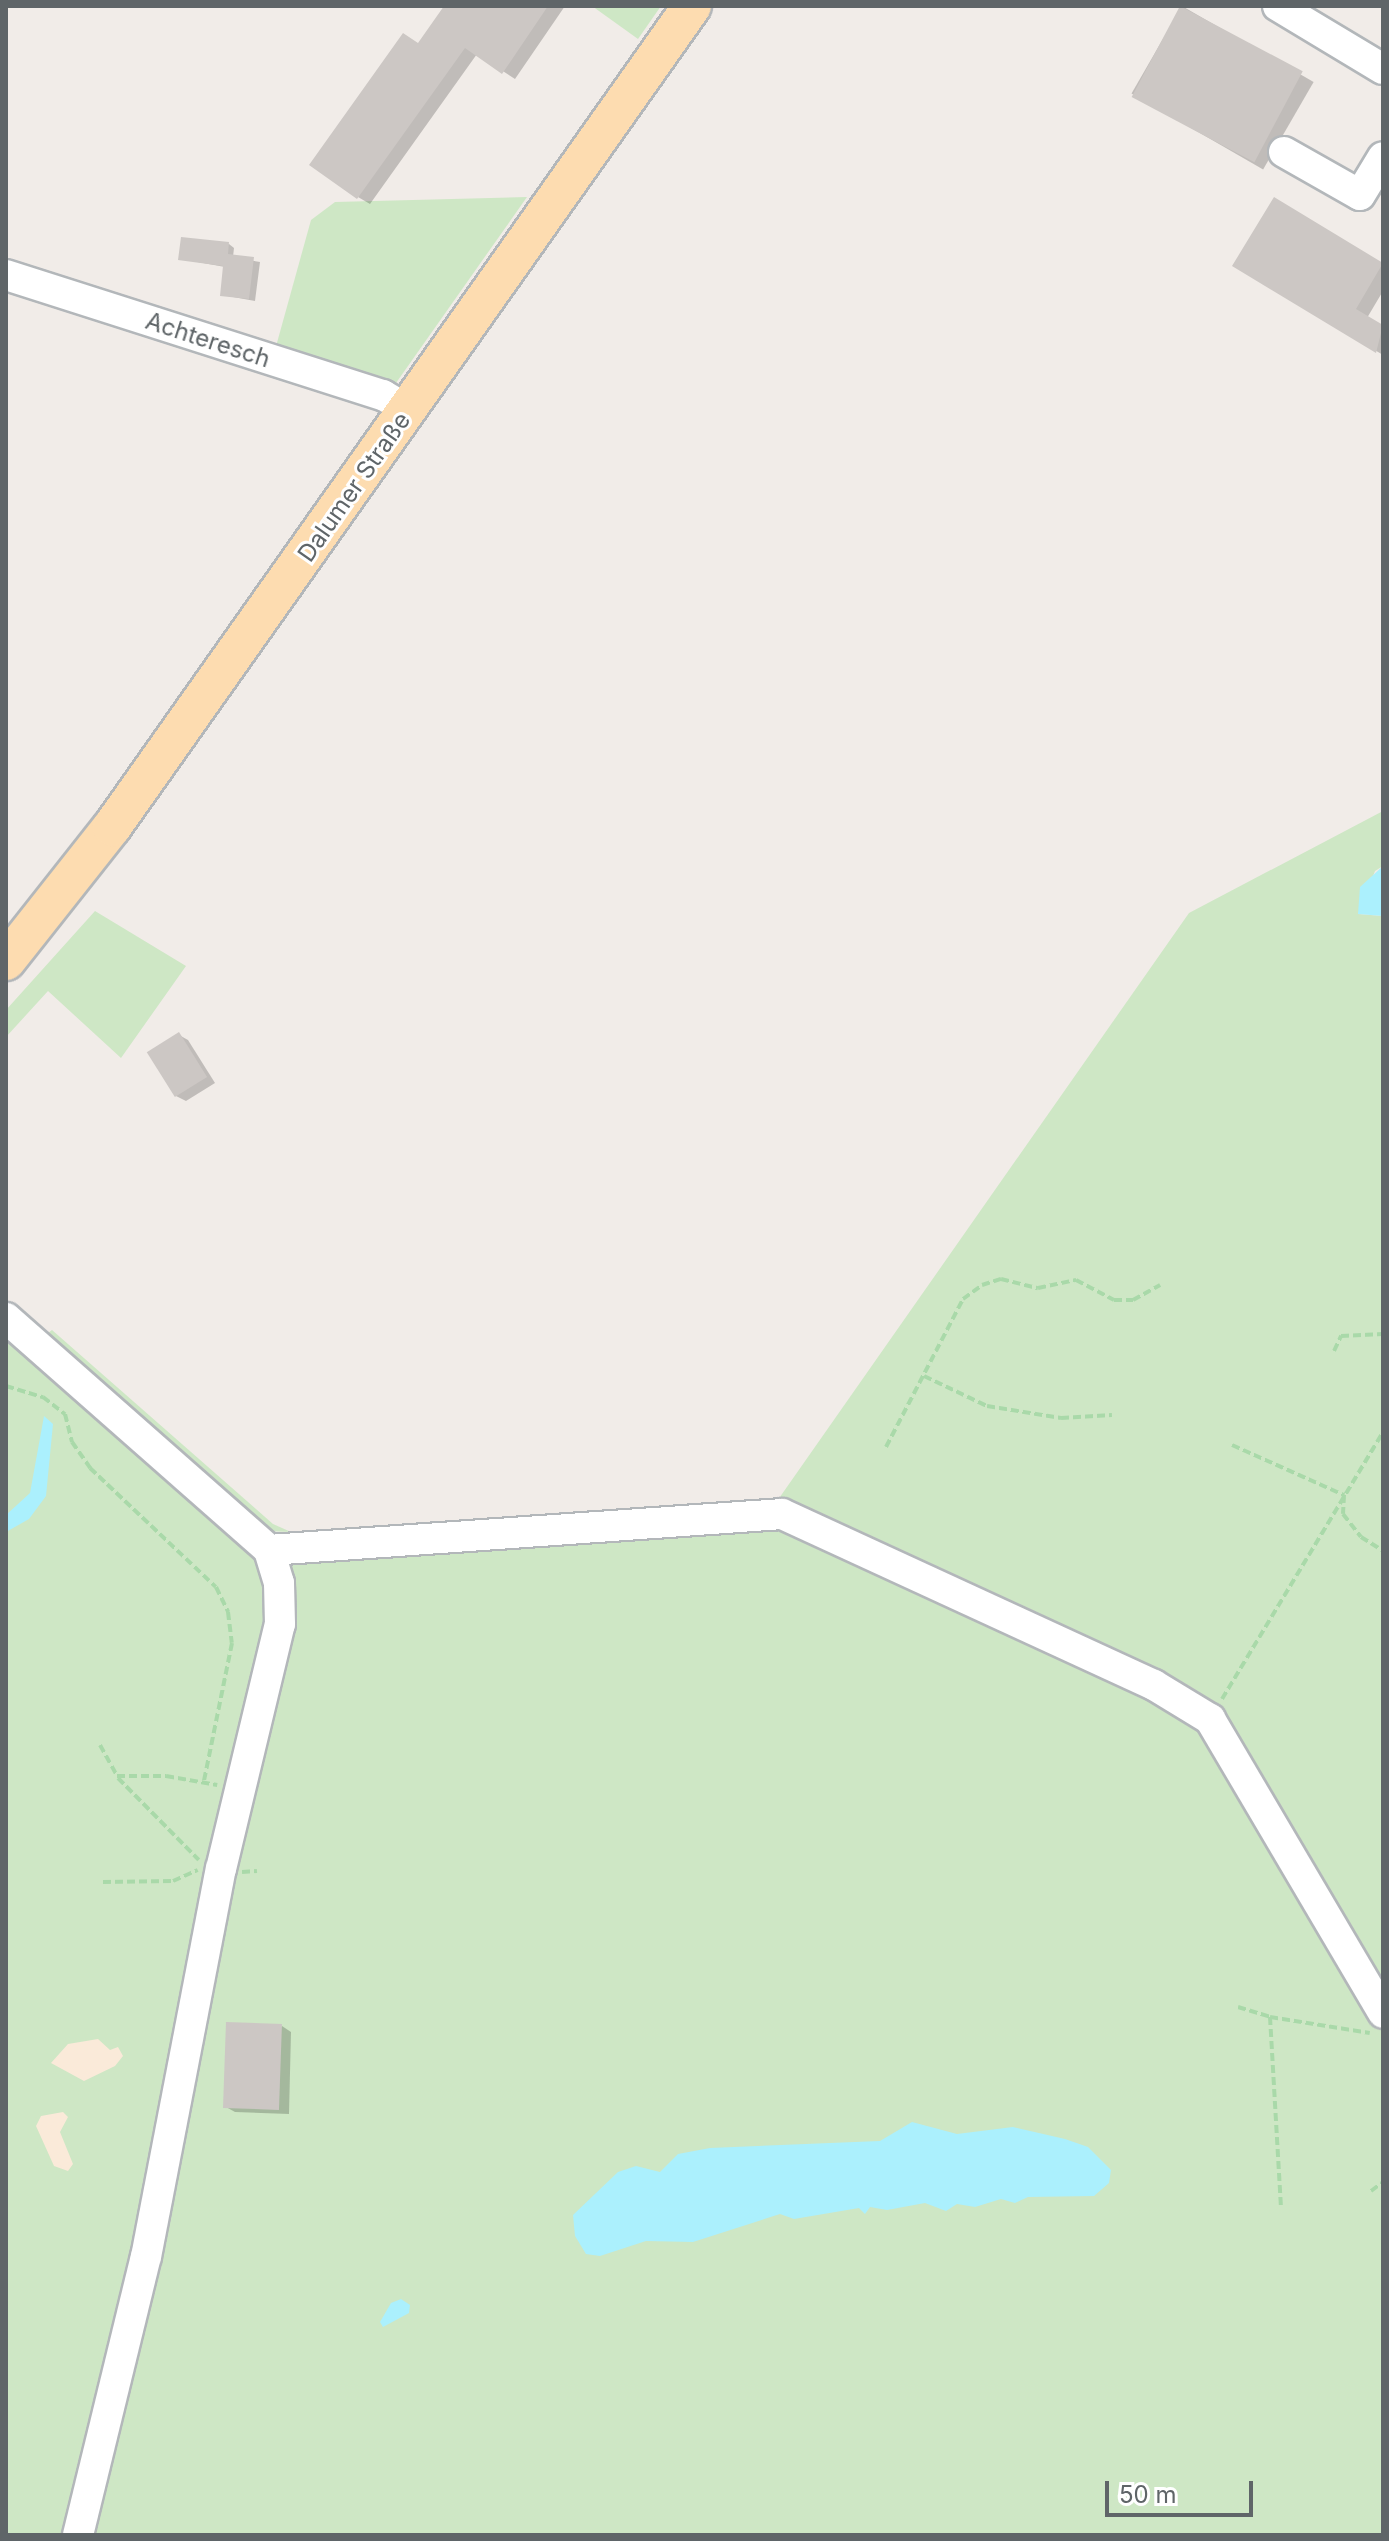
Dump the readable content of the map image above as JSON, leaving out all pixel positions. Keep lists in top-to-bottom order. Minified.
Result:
{"streets":{"main road":["Dalumer Straße"],"street":["Achteresch"]},"crossings":[["Achteresch","Dalumer Straße"]],"scale_bar":"50 m"}
